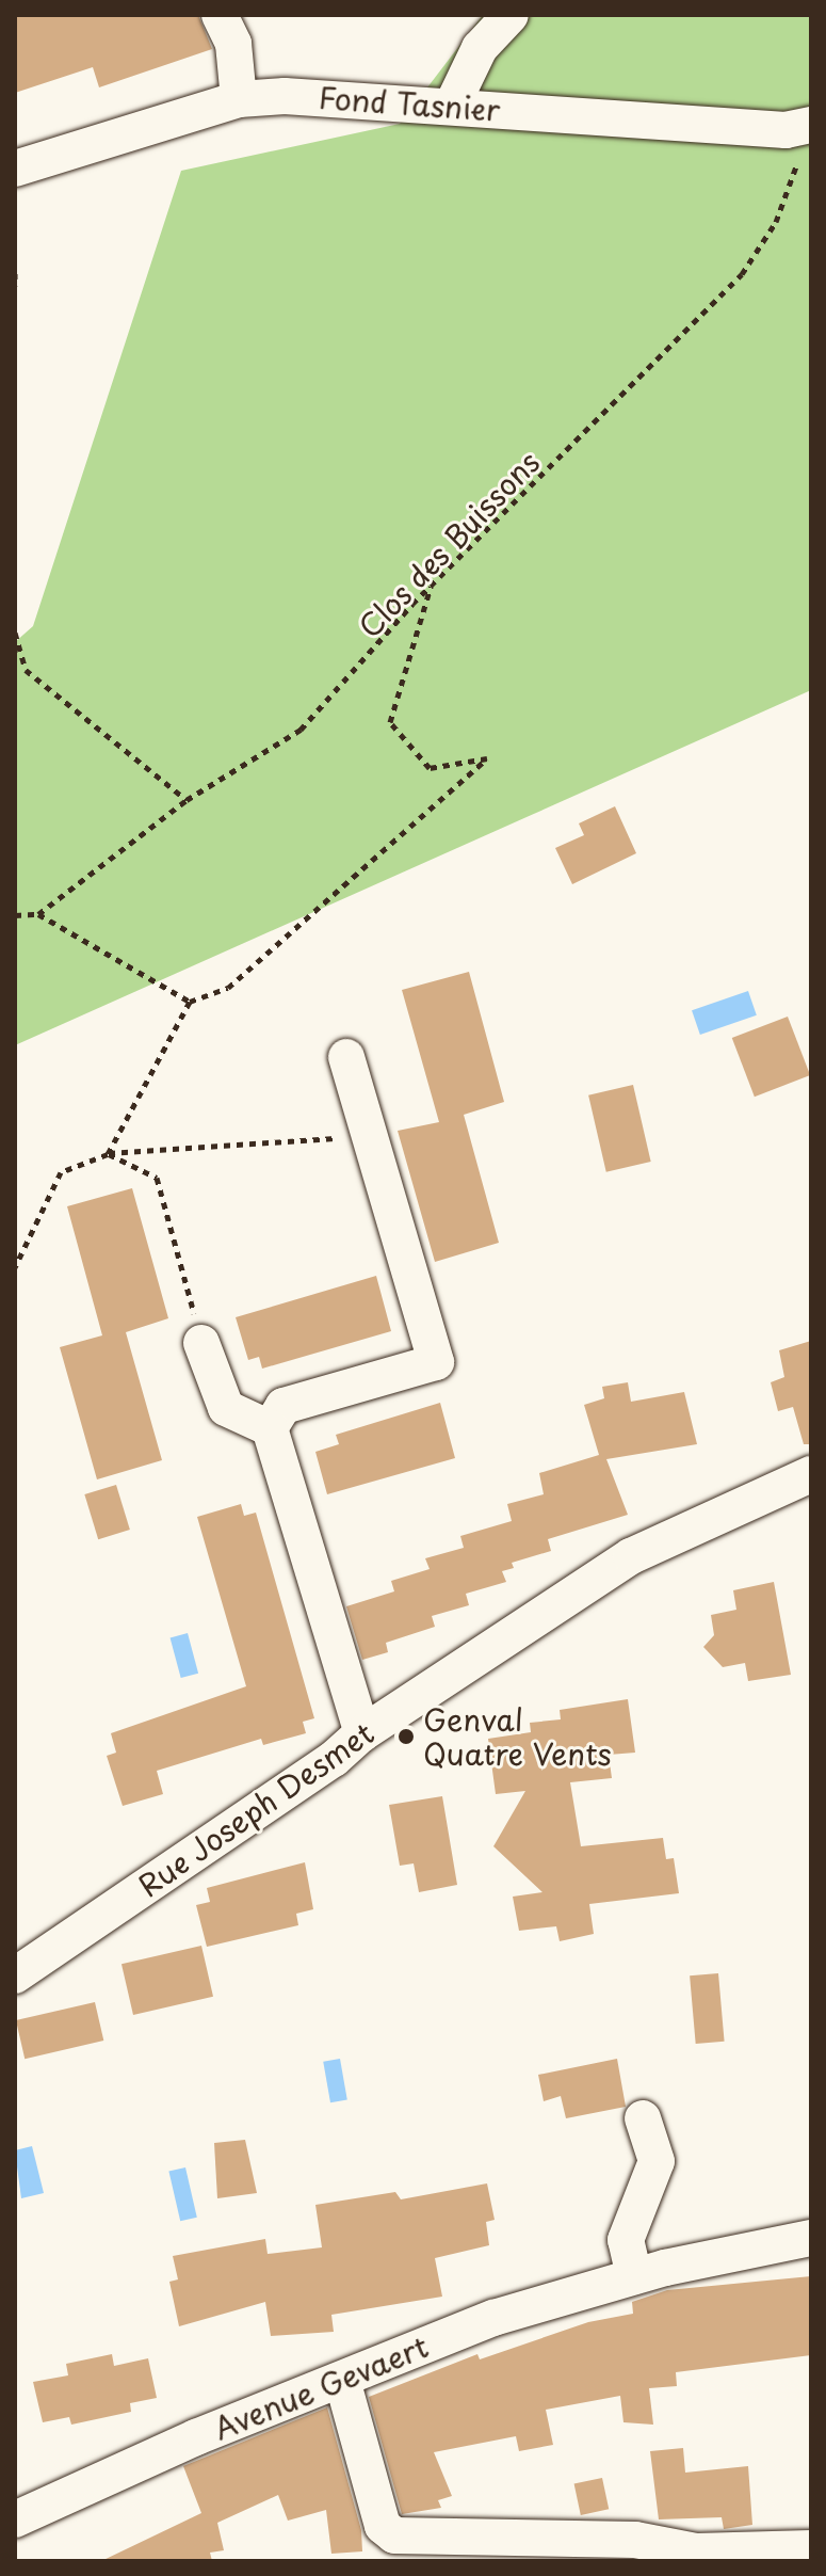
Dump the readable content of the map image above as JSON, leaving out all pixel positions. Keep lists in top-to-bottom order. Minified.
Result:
{"streets":{"street":["Fond Tasnier","Rue Joseph Desmet","Avenue Gevaert"],"path":["Clos des Buissons"]},"crossings":[["Fond Tasnier","Clos des Buissons"]],"places":["Genval Quatre Vents"]}
